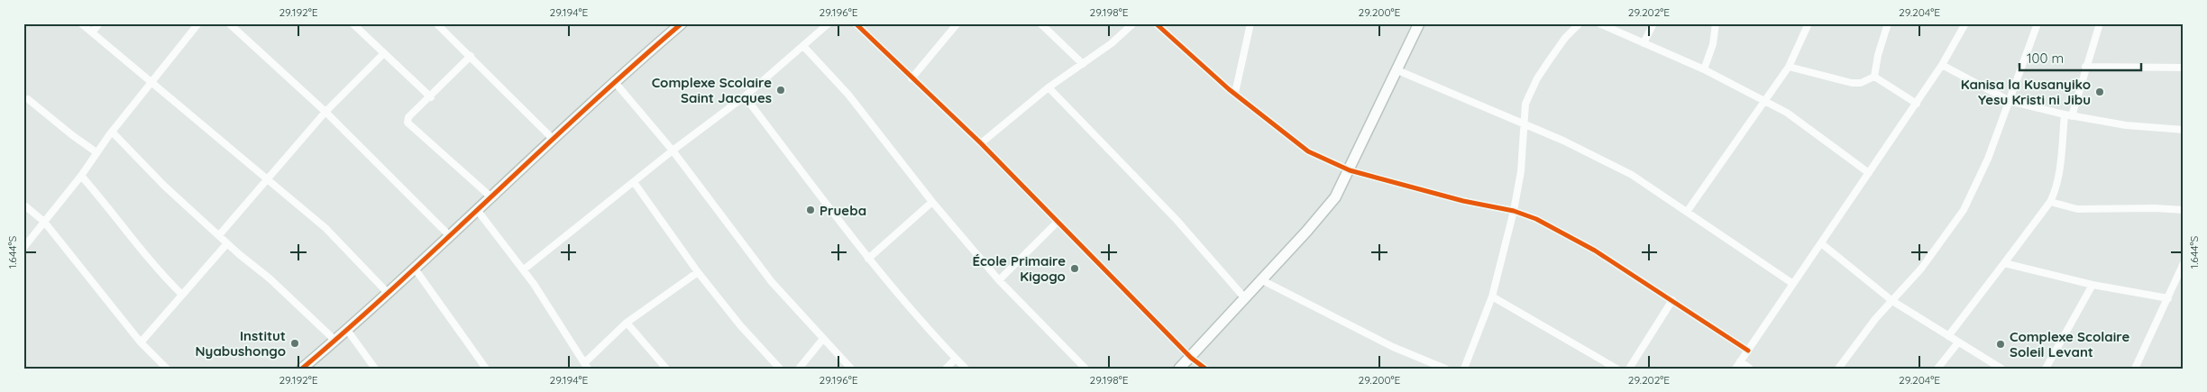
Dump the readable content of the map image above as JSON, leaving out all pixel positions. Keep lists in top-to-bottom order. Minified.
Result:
{"places":["Complexe Scolaire Saint Jacques","Kanisa la Kusanyiko Yesu Kristi ni Jibu","Prueba","École Primaire Kigogo","Institut Nyabushongo","Complexe Scolaire Soleil Levant"],"scale_bar":"100 m","coordinates":["29.192°E","29.194°E","29.196°E","29.198°E","29.200°E","29.202°E","29.204°E","1.644°S"]}
